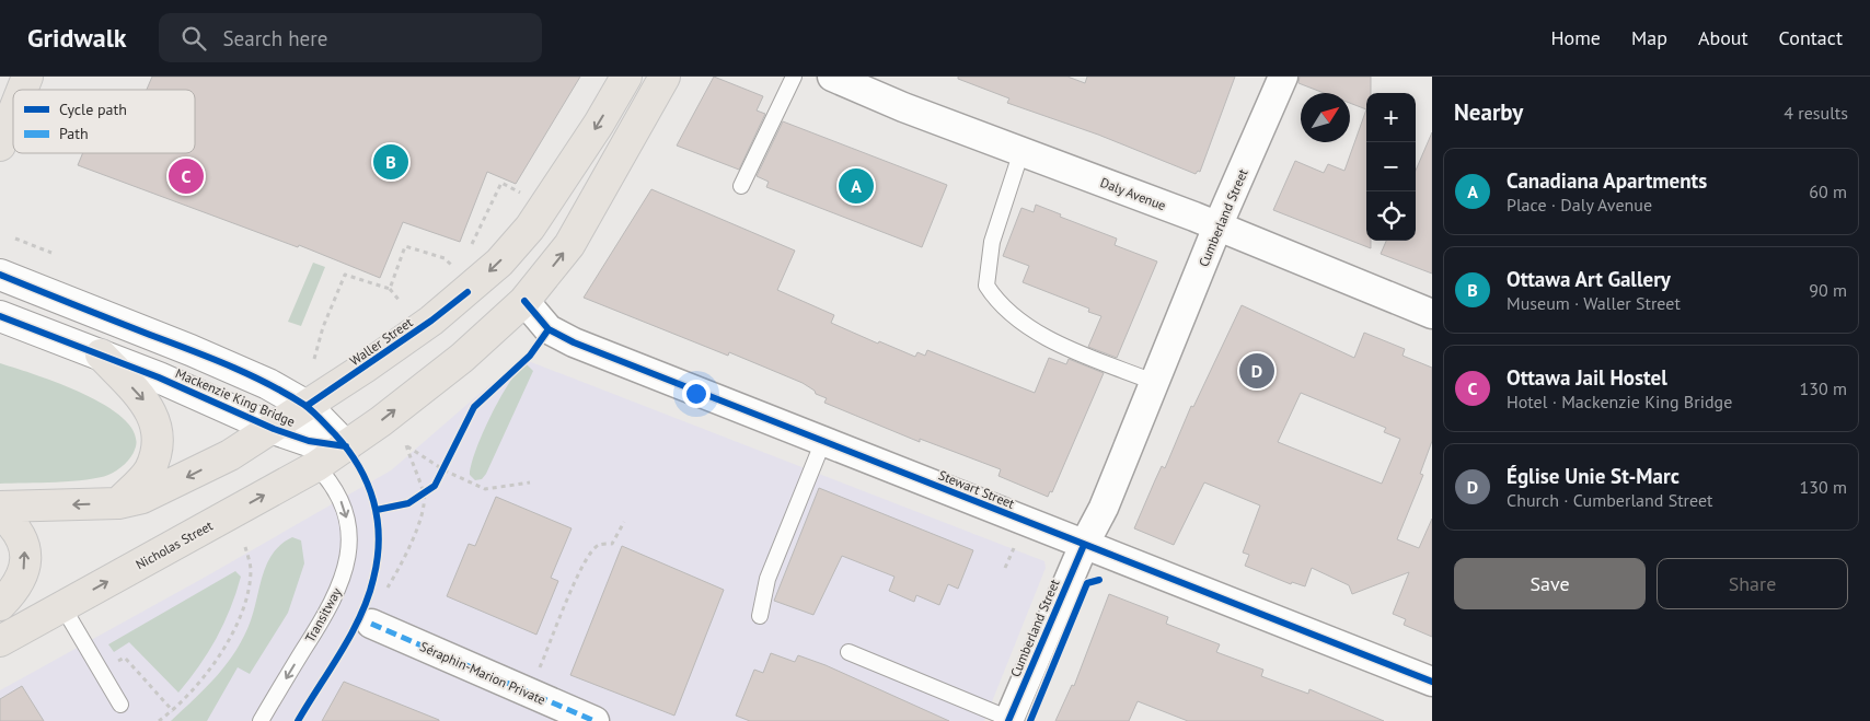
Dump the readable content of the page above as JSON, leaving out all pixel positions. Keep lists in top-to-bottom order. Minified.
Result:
{"streets":{"main road":["Waller Street","Mackenzie King Bridge","Nicholas Street"],"street":["Daly Avenue","Cumberland Street","Stewart Street","Séraphin-Marion Private"],"lane":["Transitway"]},"crossings":[["Daly Avenue","Cumberland Street"],["Cumberland Street","Stewart Street"],["Waller Street","Mackenzie King Bridge"],["Waller Street","Transitway"],["Mackenzie King Bridge","Nicholas Street"],["Mackenzie King Bridge","Transitway"],["Nicholas Street","Transitway"]],"one_way":["Transitway"],"legend":["Cycle path","Path"],"north":"top right","page":{"header":"Gridwalk","search":"Search here","nav":["Home","Map","About","Contact"],"heading":["Nearby","4 results"],"map_buttons":["+","−"],"pins":["B","C","A","D"],"list":[{"mark":"A","name":"Canadiana Apartments","note":"Place · Daly Avenue","value":"60 m"},{"mark":"B","name":"Ottawa Art Gallery","note":"Museum · Waller Street","value":"90 m"},{"mark":"C","name":"Ottawa Jail Hostel","note":"Hotel · Mackenzie King Bridge","value":"130 m"},{"mark":"D","name":"Église Unie St-Marc","note":"Church · Cumberland Street","value":"130 m"}],"buttons":["Save","Share"]}}
